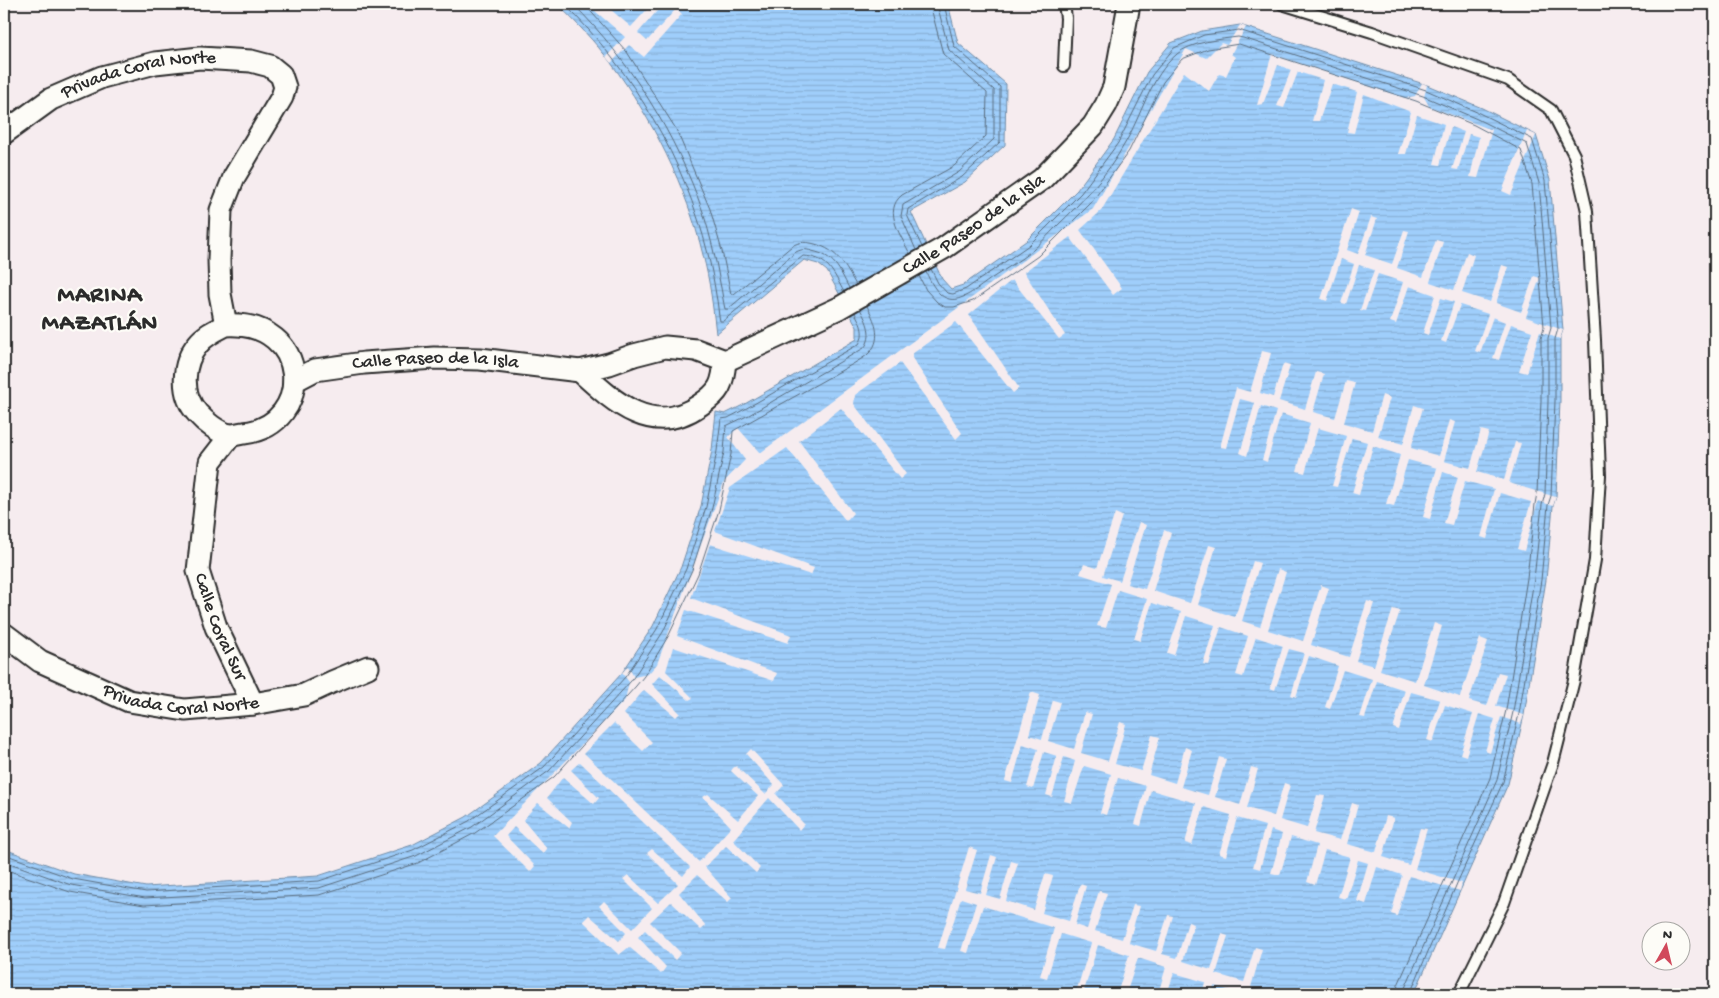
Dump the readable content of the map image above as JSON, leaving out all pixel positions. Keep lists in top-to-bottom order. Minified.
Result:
{"streets":{"street":["Privada Coral Norte","Calle Paseo de la Isla","Calle Coral Sur"]},"crossings":[["Privada Coral Norte","Calle Paseo de la Isla"],["Privada Coral Norte","Calle Coral Sur"],["Calle Paseo de la Isla","Calle Coral Sur"]],"districts":["MARINA MAZATLÁN"],"north":"top"}
